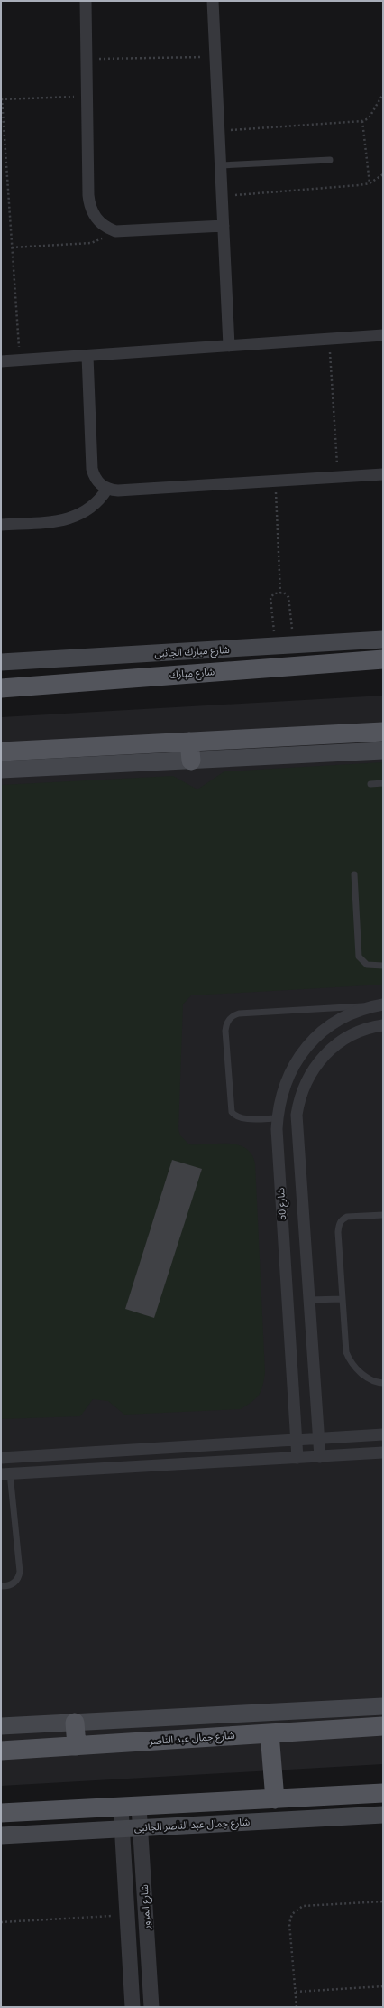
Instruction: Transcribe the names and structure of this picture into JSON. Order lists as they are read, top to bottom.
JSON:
{
  "streets": {
    "main road": [
      "شارع مبارك الجانبى",
      "شارع مبارك",
      "شارع جمال عبد الناصر",
      "شارع جمال عبد الناصر الجانبى"
    ],
    "street": ["شارع 50", "شارع المرور"]
  },
  "crossings": [
    ["شارع جمال عبد الناصر الجانبى", "شارع المرور"]
  ]
}
